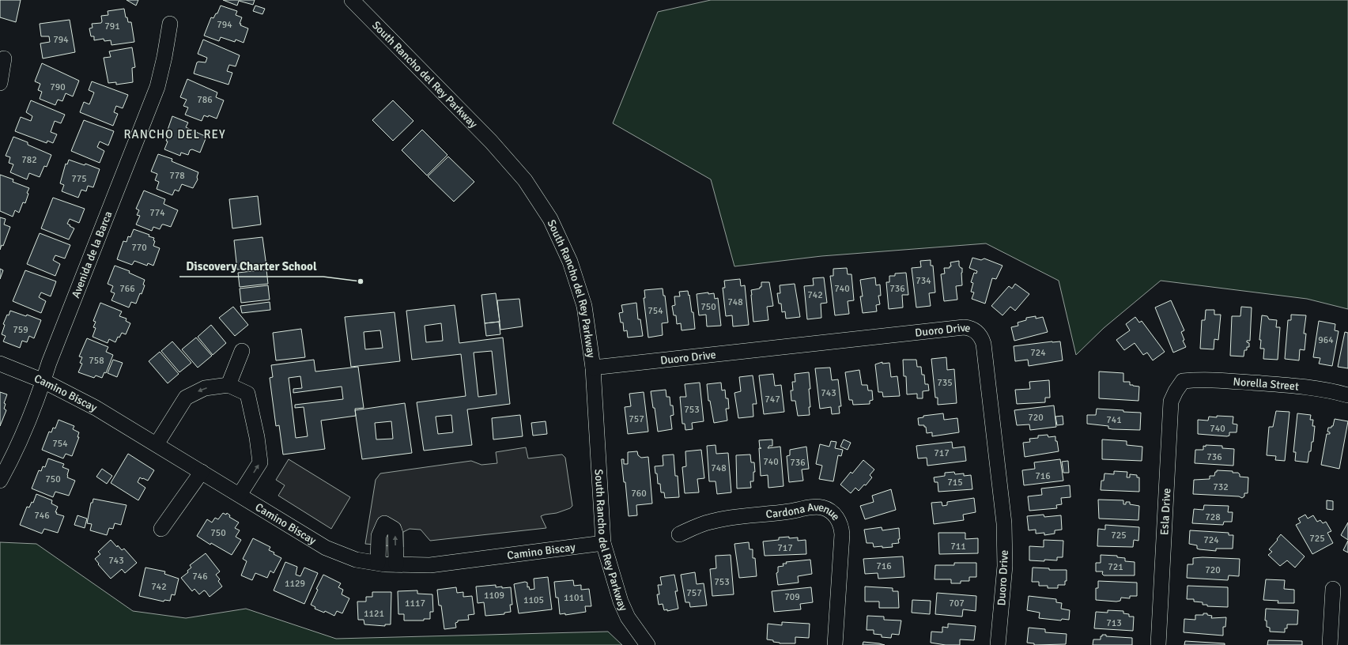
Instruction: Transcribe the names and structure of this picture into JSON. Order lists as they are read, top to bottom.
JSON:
{
  "streets": {
    "street": [
      "South Rancho del Rey Parkway",
      "Avenida de la Barca",
      "Duoro Drive",
      "Norella Street",
      "Camino Biscay",
      "Esla Drive",
      "Cardona Avenue"
    ]
  },
  "crossings": [
    ["South Rancho del Rey Parkway", "Duoro Drive"],
    ["South Rancho del Rey Parkway", "Camino Biscay"],
    ["Avenida de la Barca", "Camino Biscay"],
    ["Norella Street", "Esla Drive"]
  ],
  "districts": ["RANCHO DEL REY"],
  "places": ["Discovery Charter School"],
  "house_numbers": [
    "794",
    "791",
    "794",
    "790",
    "786",
    "782",
    "778",
    "775",
    "774",
    "770",
    "734",
    "766",
    "740",
    "736",
    "742",
    "748",
    "750",
    "754",
    "759",
    "964",
    "724",
    "758",
    "735",
    "743",
    "747",
    "753",
    "720",
    "757",
    "741",
    "740",
    "754",
    "717",
    "736",
    "740",
    "736",
    "748",
    "716",
    "750",
    "715",
    "732",
    "760",
    "746",
    "728",
    "750",
    "725",
    "725",
    "724",
    "711",
    "717",
    "743",
    "716",
    "721",
    "720",
    "746",
    "753",
    "1129",
    "742",
    "757",
    "1109",
    "709",
    "1101",
    "1105",
    "1117",
    "707",
    "1121",
    "713"
  ]
}
